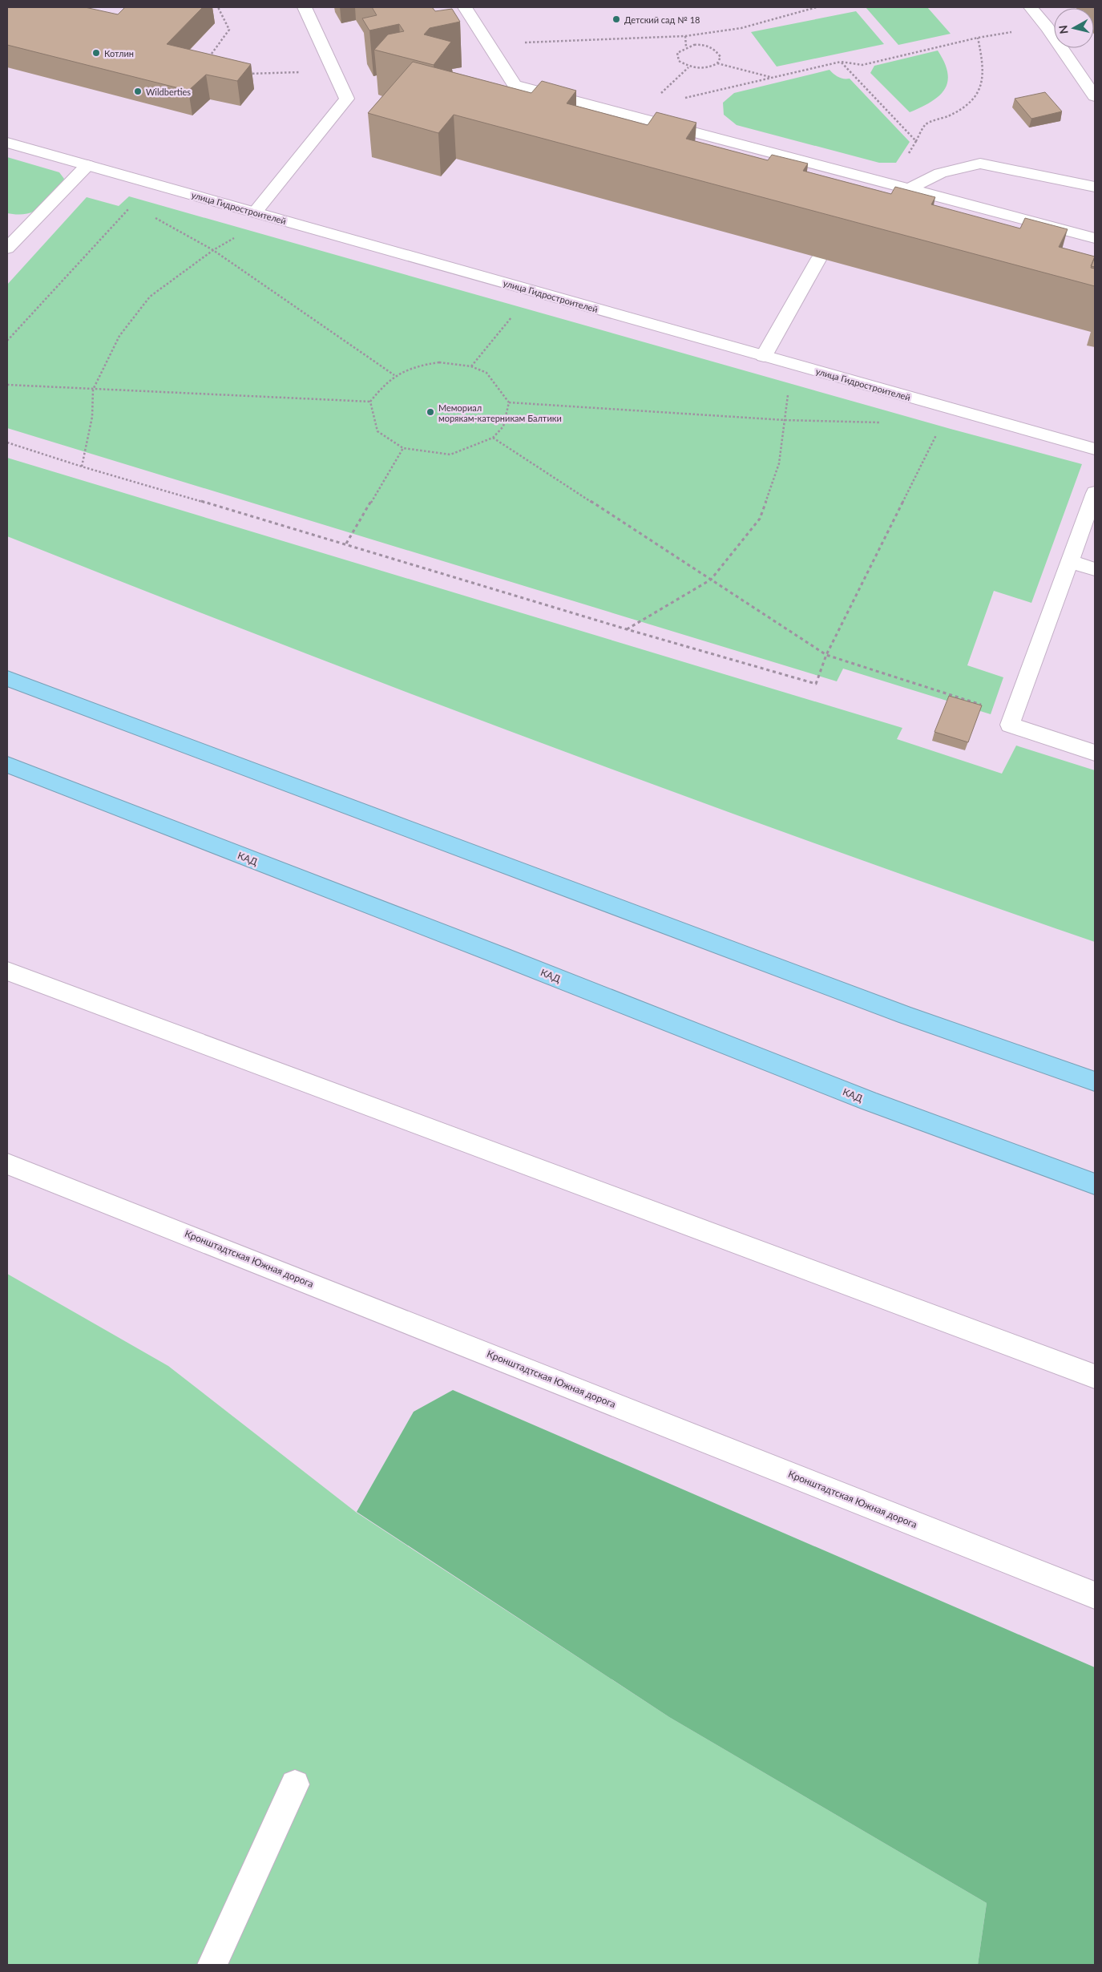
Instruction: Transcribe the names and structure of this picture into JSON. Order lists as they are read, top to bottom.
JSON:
{
  "streets": {
    "highway": ["КАД"],
    "street": ["улица Гидростроителей", "Кронштадтская Южная дорога"]
  },
  "places": [
    "Детский сад № 18",
    "Котлин",
    "Wildberties",
    "Мемориал морякам-катерникам Балтики"
  ],
  "north": "left"
}
